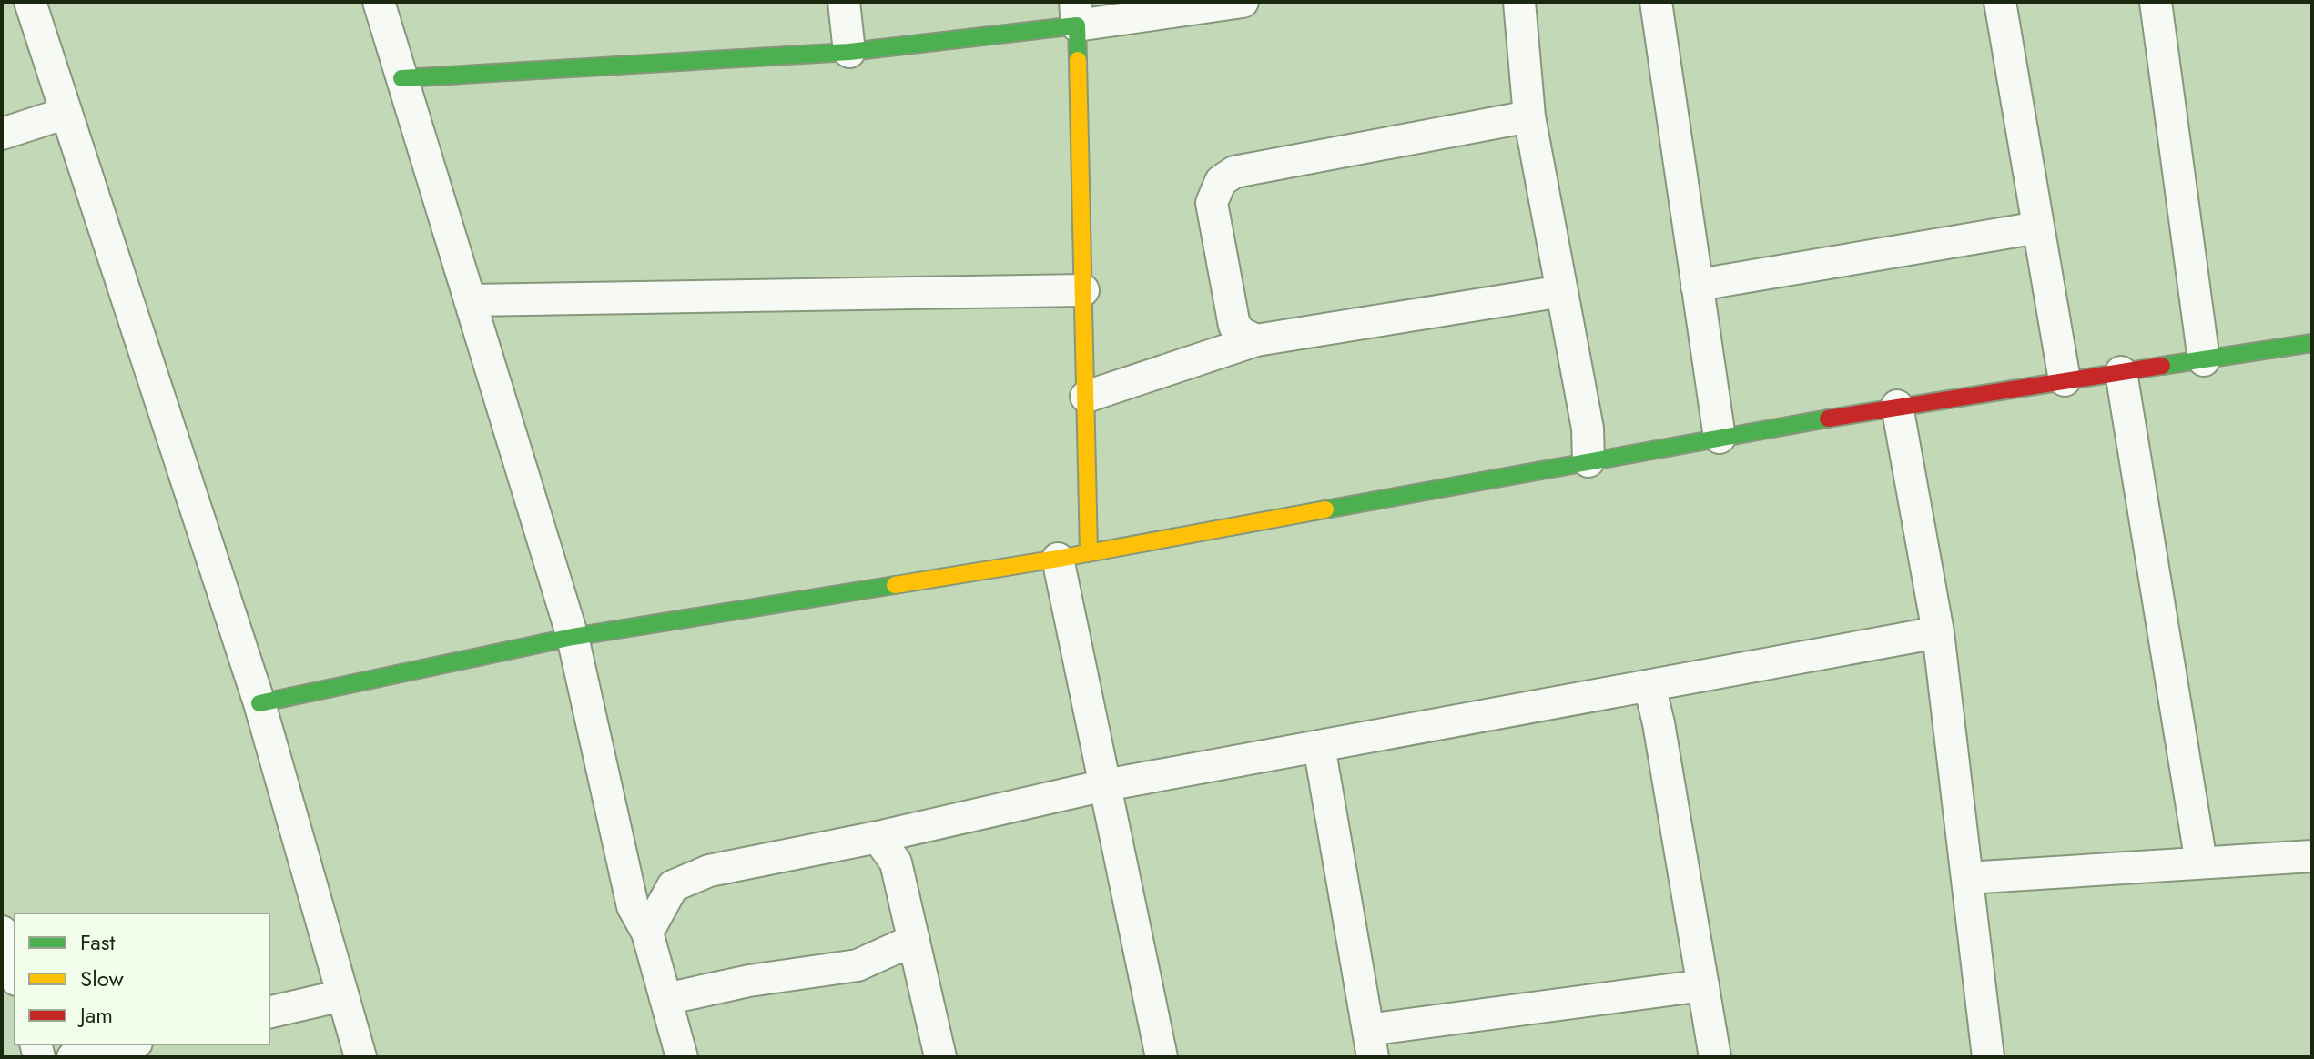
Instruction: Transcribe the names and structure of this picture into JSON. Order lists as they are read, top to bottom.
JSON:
{
  "legend": ["Fast", "Slow", "Jam"]
}
